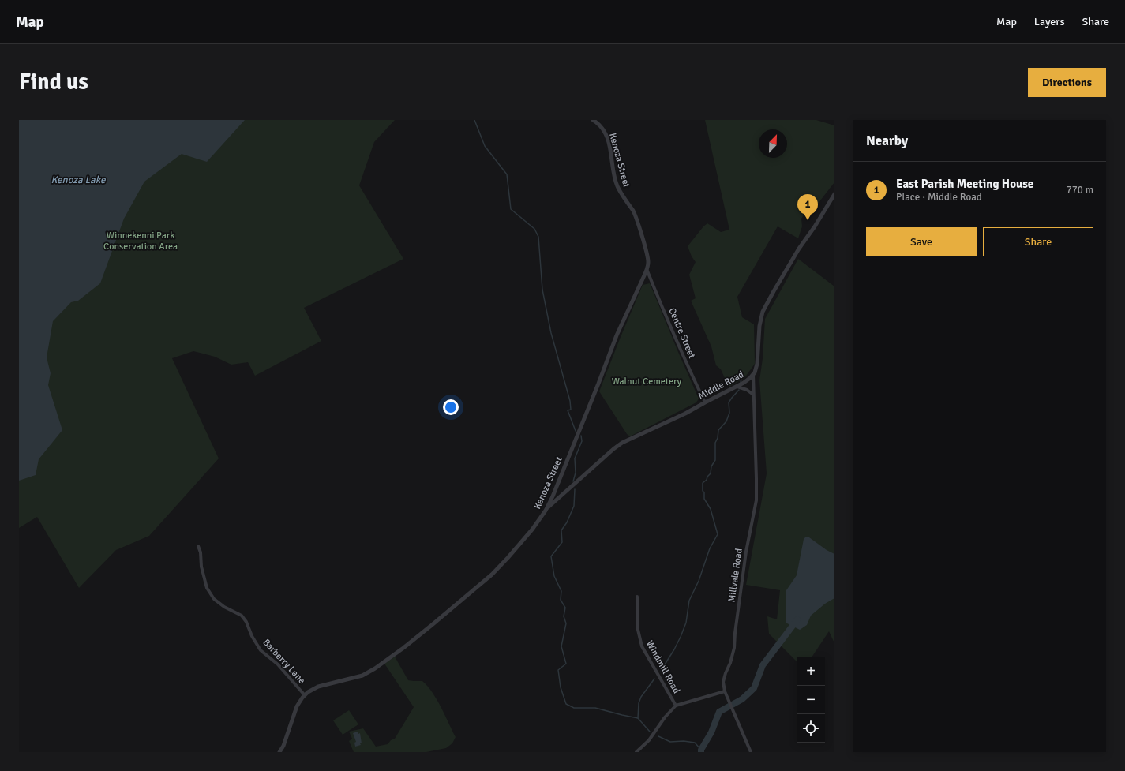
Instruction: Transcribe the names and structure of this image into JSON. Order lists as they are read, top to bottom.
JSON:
{
  "streets": {
    "street": [
      "Kenoza Street",
      "Centre Street",
      "Middle Road",
      "Millvale Road",
      "Barberry Lane",
      "Windmill Road"
    ]
  },
  "crossings": [
    ["Kenoza Street", "Centre Street"],
    ["Kenoza Street", "Middle Road"],
    ["Kenoza Street", "Barberry Lane"],
    ["Centre Street", "Middle Road"],
    ["Middle Road", "Millvale Road"]
  ],
  "water": ["Kenoza Lake"],
  "parks": ["Winnekenni Park Conservation Area", "Walnut Cemetery"],
  "north": "top right",
  "page": {
    "header": "Map",
    "nav": ["Map", "Layers", "Share"],
    "buttons": [
      "Directions",
      ["Save", "Share"]
    ],
    "title": "Find us",
    "heading": "Nearby",
    "list": [
      {
        "mark": "1",
        "name": "East Parish Meeting House",
        "note": "Place · Middle Road",
        "value": "770 m"
      }
    ],
    "pins": "1",
    "map_buttons": ["+", "−"]
  }
}
